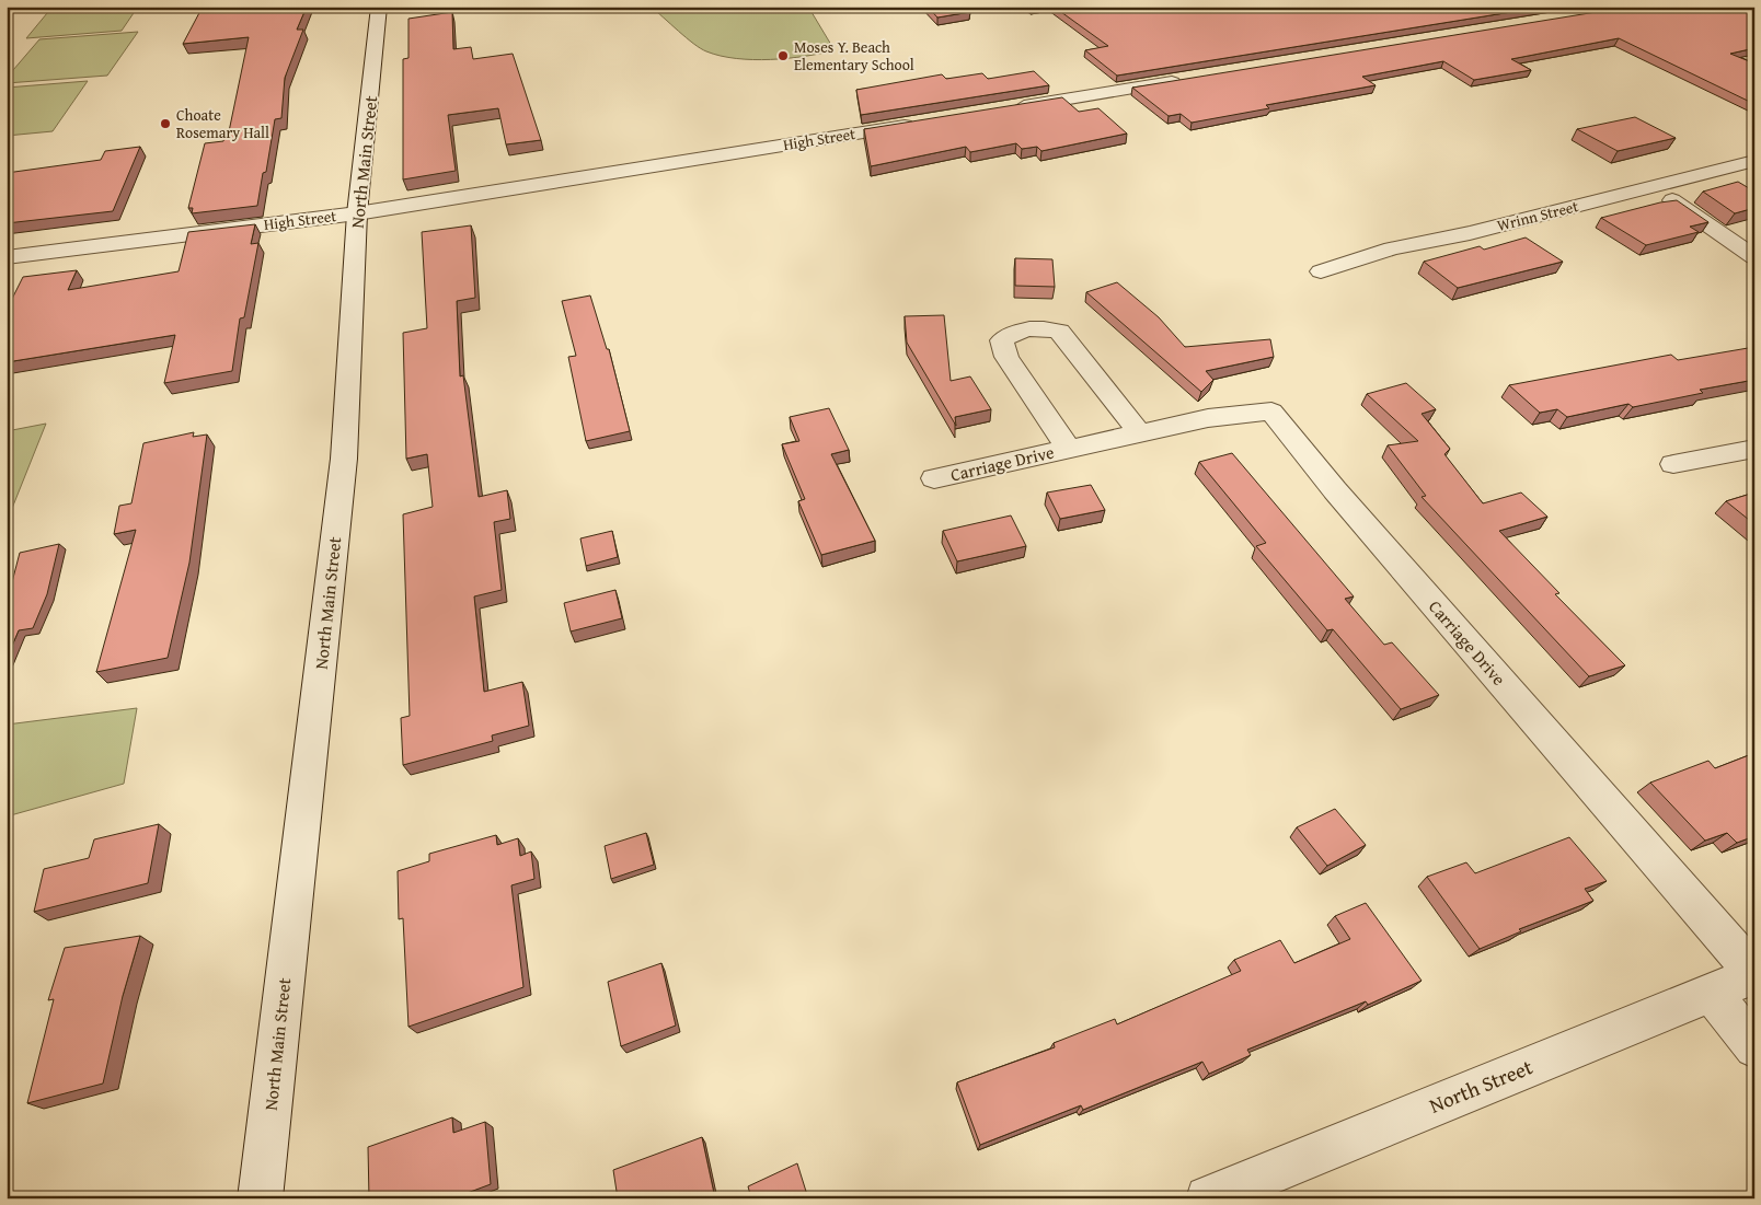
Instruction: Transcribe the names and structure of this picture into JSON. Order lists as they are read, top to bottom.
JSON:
{
  "streets": {
    "street": [
      "High Street",
      "North Main Street",
      "Wrinn Street",
      "Carriage Drive",
      "North Street"
    ]
  },
  "crossings": [
    ["High Street", "North Main Street"],
    ["Carriage Drive", "North Street"]
  ],
  "places": ["Moses Y. Beach Elementary School", "Choate Rosemary Hall"]
}
